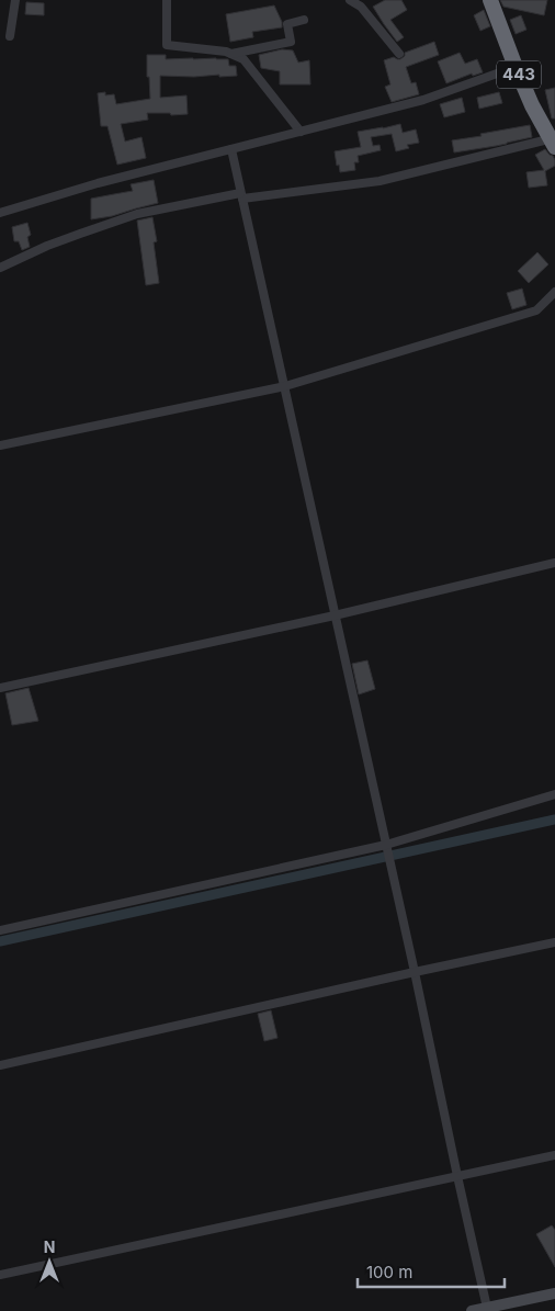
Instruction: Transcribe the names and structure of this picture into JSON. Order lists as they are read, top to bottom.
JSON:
{
  "streets": {
    "highway": ["443"]
  },
  "scale_bar": "100 m",
  "north": "top"
}
